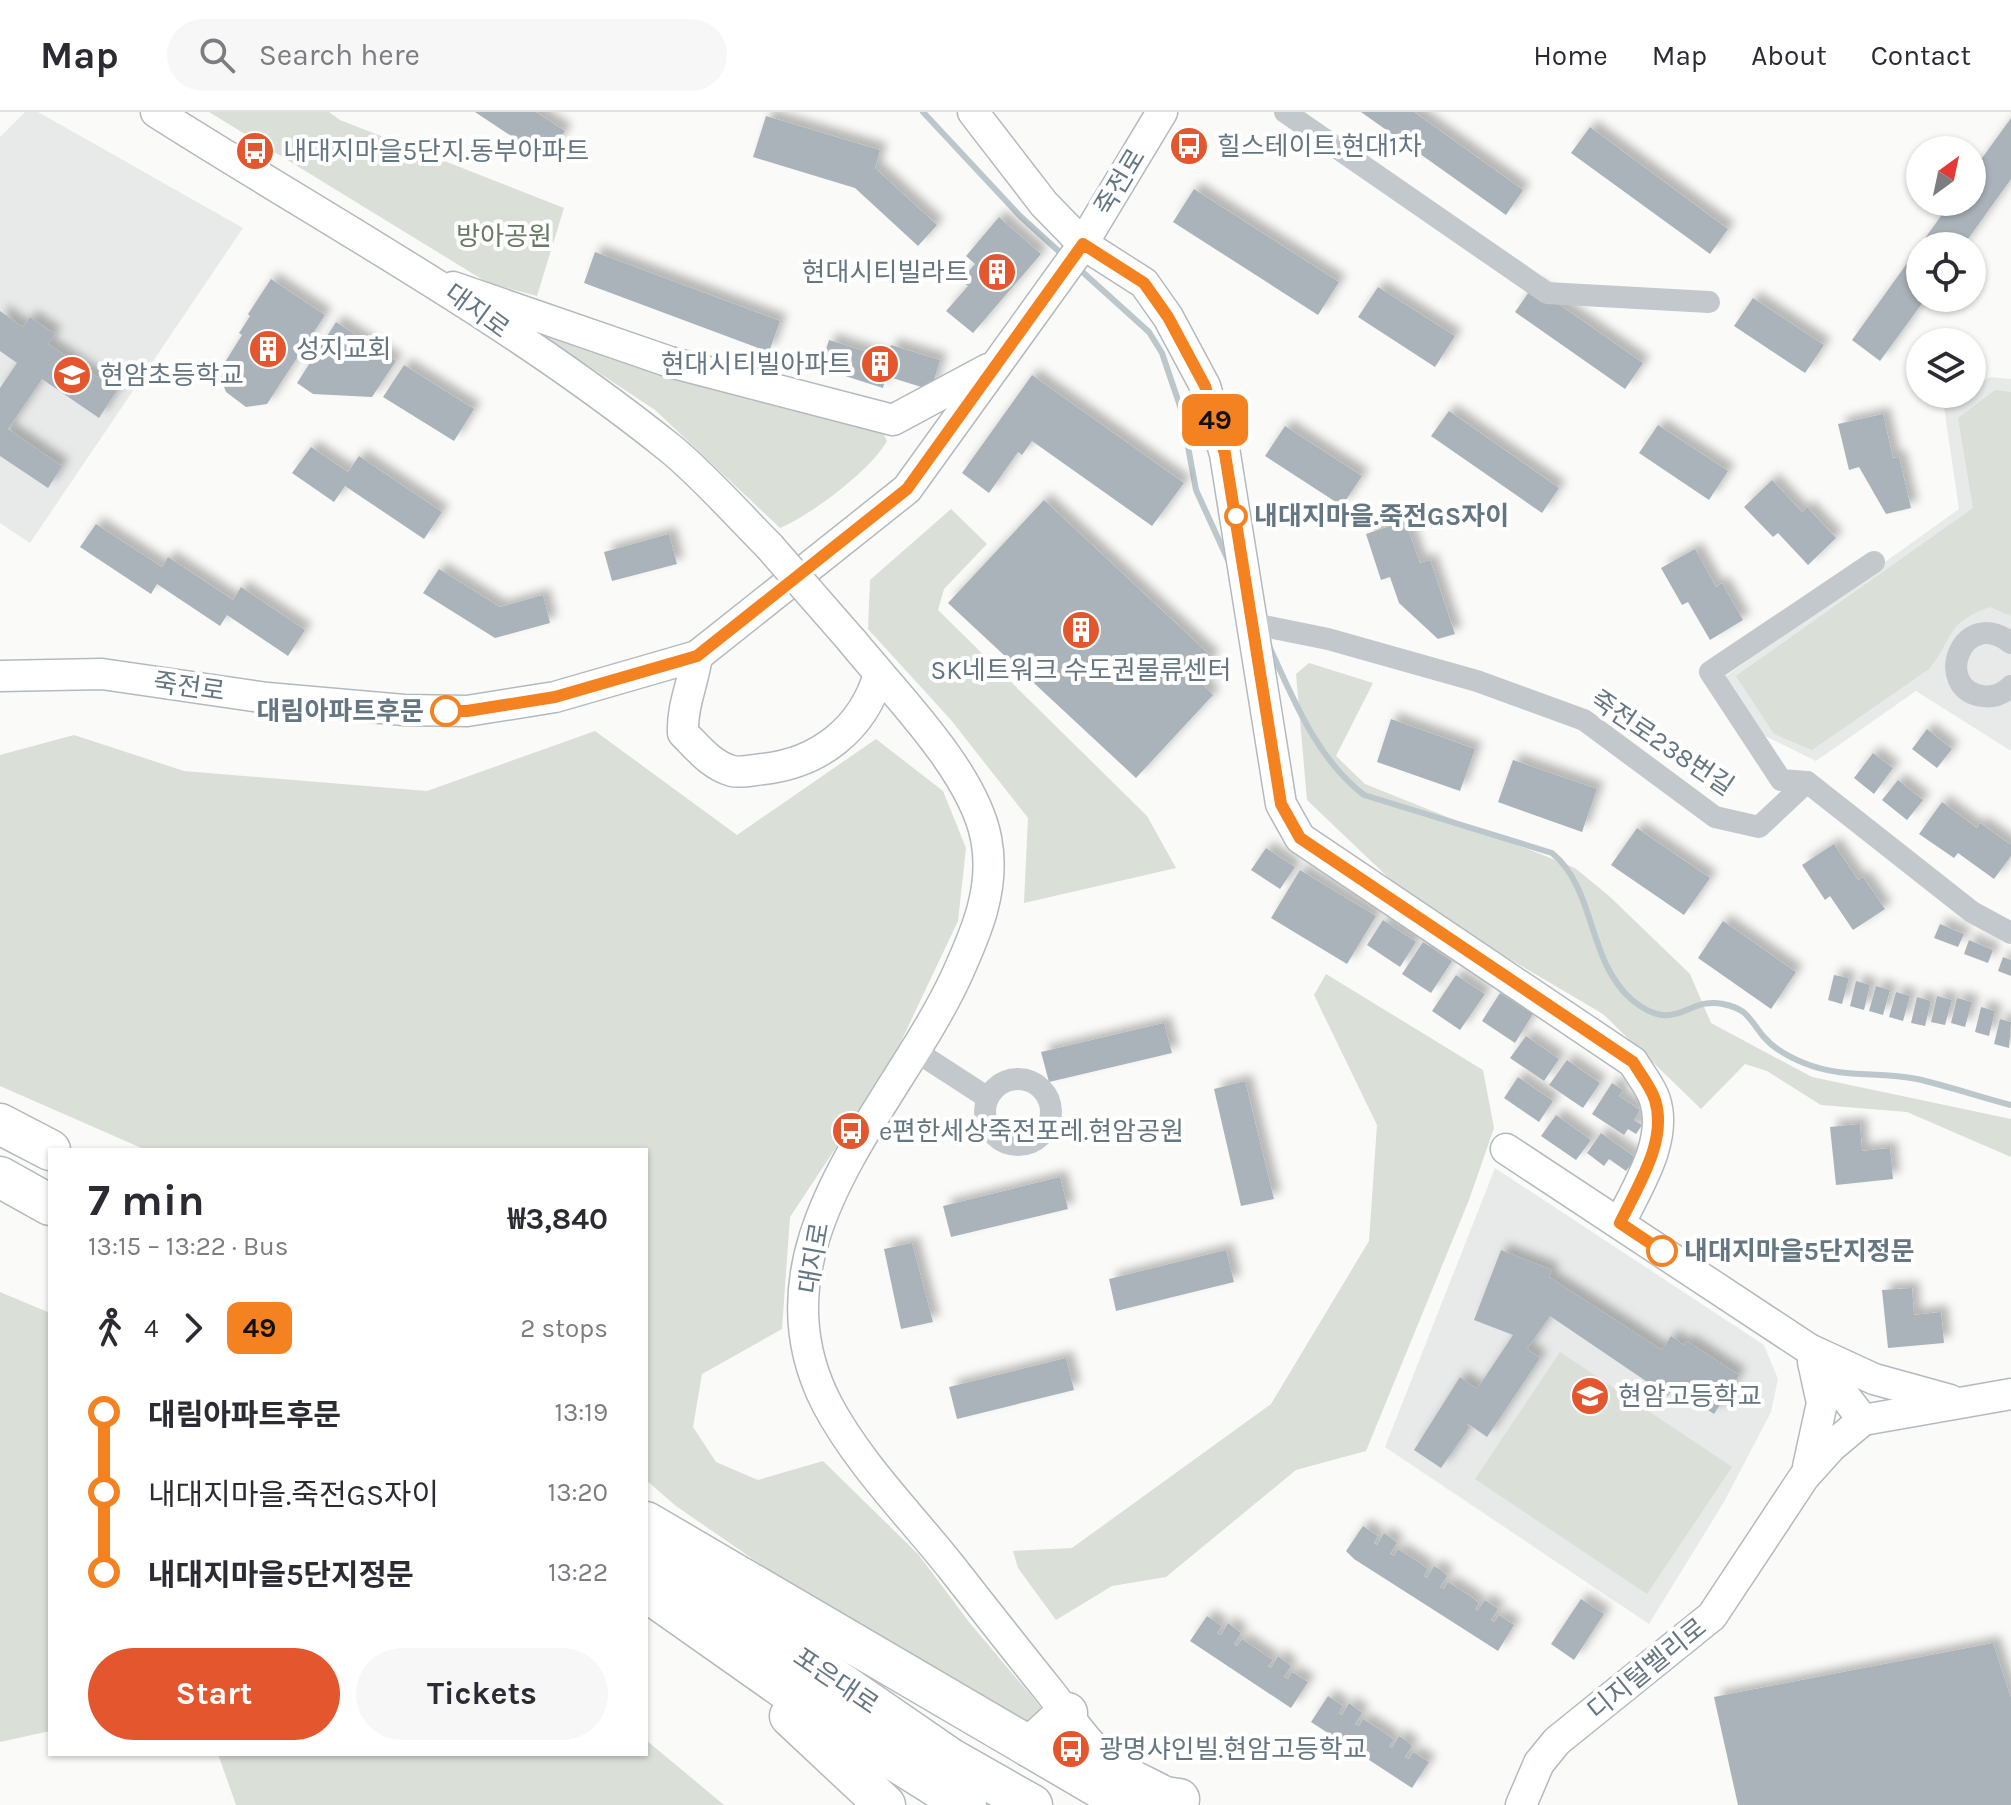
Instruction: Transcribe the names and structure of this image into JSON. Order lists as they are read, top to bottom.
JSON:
{
  "streets": {
    "highway": ["포은대로"],
    "street": [
      "죽전로",
      "대지로",
      "죽전로238번길",
      "디지털벨리로"
    ]
  },
  "parks": ["방아공원"],
  "places": {
    "bus stop": [
      "힐스테이트.현대1차",
      "내대지마을5단지.동부아파트",
      "e편한세상죽전포레.현암공원",
      "광명샤인빌.현암고등학교"
    ],
    "building": [
      "현대시티빌라트",
      "성지교회",
      "현대시티빌아파트",
      "SK네트워크 수도권물류센터"
    ],
    "school or university": ["현암초등학교", "현암고등학교"],
    "other": ["내대지마을.죽전GS자이", "대림아파트후문", "내대지마을5단지정문"]
  },
  "lines": ["bus line 49"],
  "north": "top right",
  "page": {
    "header": "Map",
    "search": "Search here",
    "nav": [
      "Home",
      "Map",
      "About",
      "Contact"
    ],
    "on_map": "49",
    "heading": ["7 min", "13:15 – 13:22 · Bus", "₩3,840"],
    "legs": ["4", "49", "2 stops"],
    "list": [
      {
        "name": "대림아파트후문",
        "value": "13:19"
      },
      {
        "name": "내대지마을.죽전GS자이",
        "value": "13:20"
      },
      {
        "name": "내대지마을5단지정문",
        "value": "13:22"
      }
    ],
    "buttons": ["Start", "Tickets"]
  }
}
